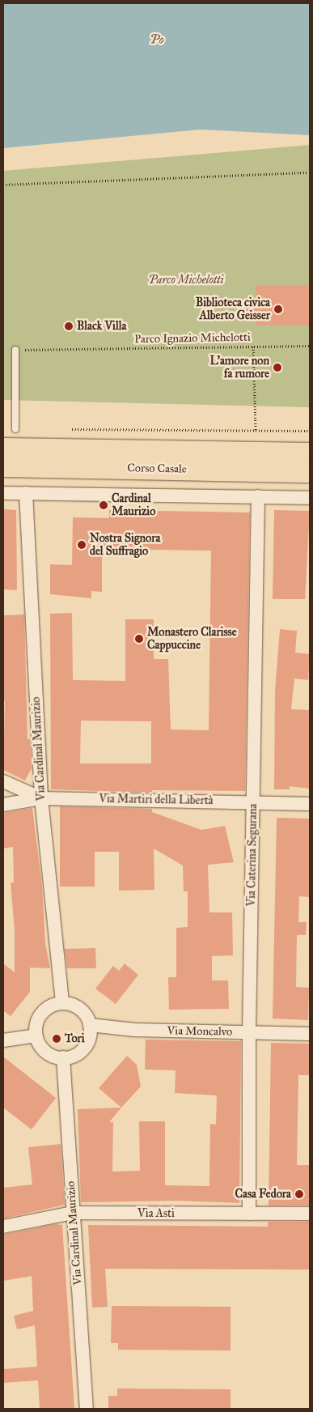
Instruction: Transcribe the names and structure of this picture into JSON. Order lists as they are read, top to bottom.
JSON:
{
  "streets": {
    "main road": ["Corso Casale"],
    "street": [
      "Via Cardinal Maurizio",
      "Via Martiri della Libertà",
      "Via Caterina Segurana",
      "Via Moncalvo",
      "Via Asti"
    ],
    "path": ["Parco Ignazio Michelotti"]
  },
  "crossings": [
    ["Via Cardinal Maurizio", "Via Martiri della Libertà"],
    ["Via Cardinal Maurizio", "Via Moncalvo"],
    ["Via Cardinal Maurizio", "Via Asti"],
    ["Via Martiri della Libertà", "Via Caterina Segurana"],
    ["Via Caterina Segurana", "Via Moncalvo"],
    ["Via Caterina Segurana", "Via Asti"]
  ],
  "water": ["Po"],
  "parks": ["Parco Michelotti"],
  "places": [
    "Biblioteca civica Alberto Geisser",
    "Black Villa",
    "L'amore non fa rumore",
    "Cardinal Maurizio",
    "Nostra Signora del Suffragio",
    "Monastero Clarisse Cappuccine",
    "Tori",
    "Casa Fedora"
  ]
}
